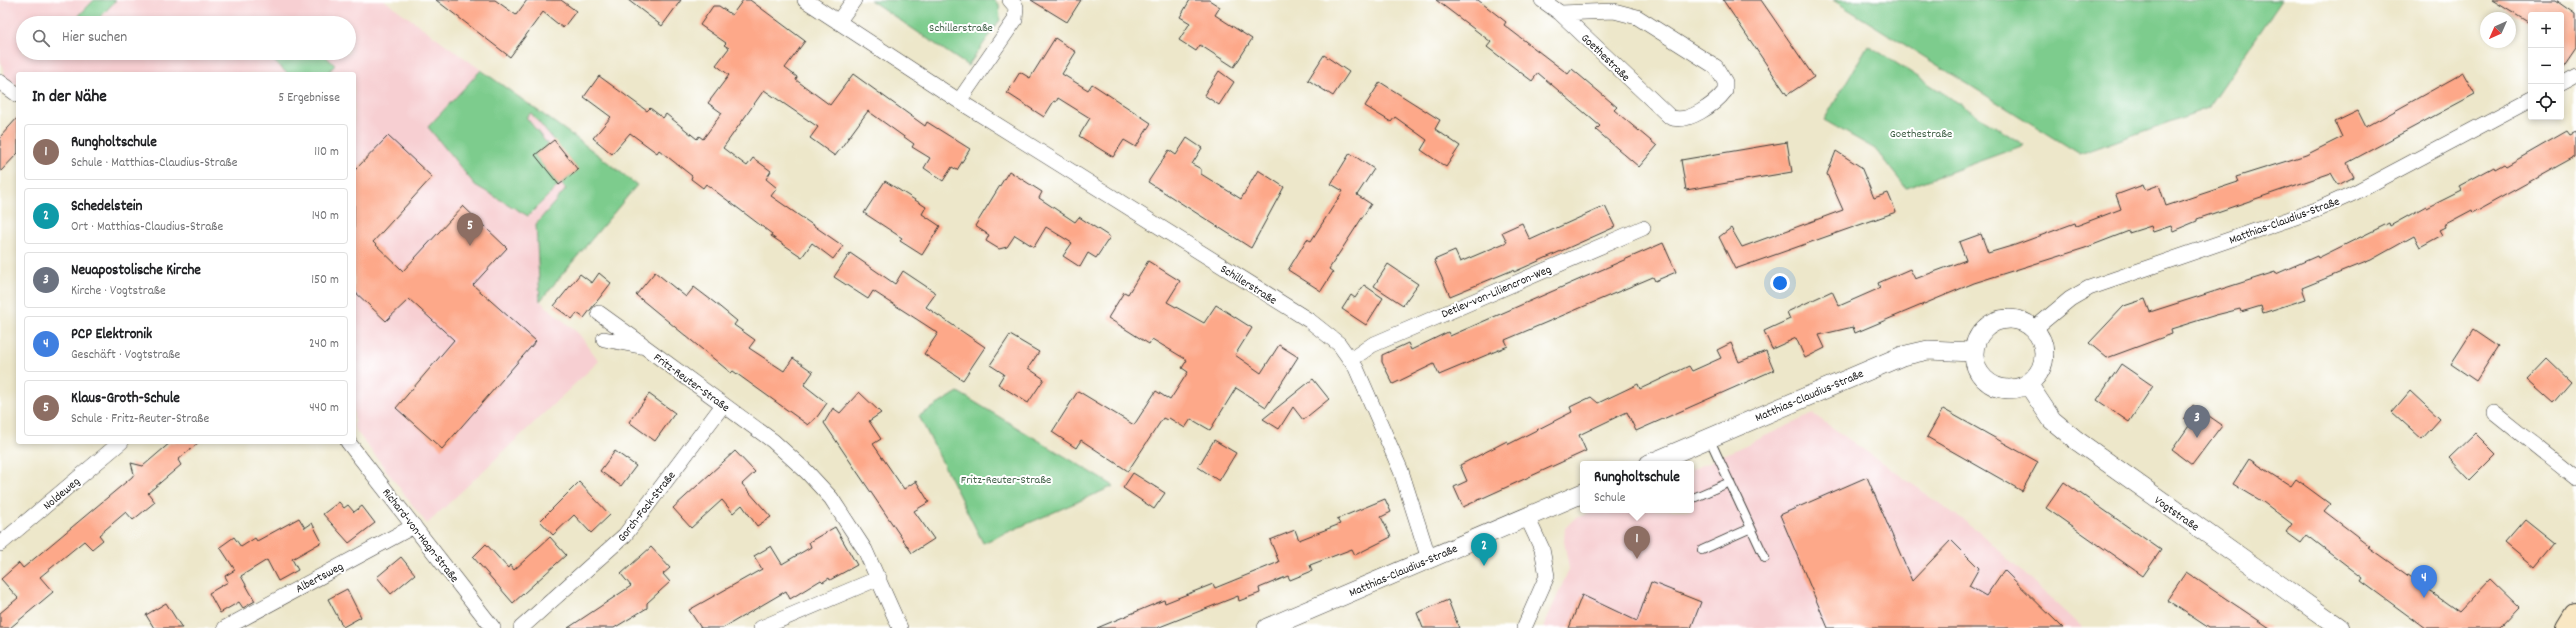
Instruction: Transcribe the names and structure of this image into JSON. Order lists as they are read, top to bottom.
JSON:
{
  "streets": {
    "street": [
      "Goethestraße",
      "Matthias-Claudius-Straße",
      "Schillerstraße",
      "Detlev-von-Liliencron-Weg",
      "Fritz-Reuter-Straße",
      "Noldeweg",
      "Gorch-Fock-Straße",
      "Vogtstraße",
      "Richard-von-Hagn-Straße",
      "Albertsweg"
    ]
  },
  "crossings": [
    ["Matthias-Claudius-Straße", "Schillerstraße"],
    ["Matthias-Claudius-Straße", "Vogtstraße"],
    ["Schillerstraße", "Detlev-von-Liliencron-Weg"],
    ["Fritz-Reuter-Straße", "Gorch-Fock-Straße"],
    ["Richard-von-Hagn-Straße", "Albertsweg"]
  ],
  "parks": ["Schillerstraße", "Goethestraße", "Fritz-Reuter-Straße"],
  "north": "bottom left",
  "page": {
    "map_buttons": ["+", "−"],
    "search": "Hier suchen",
    "heading": ["In der Nähe", "5 Ergebnisse"],
    "list": [
      {
        "mark": "1",
        "name": "Rungholtschule",
        "note": "Schule · Matthias-Claudius-Straße",
        "value": "110 m"
      },
      {
        "mark": "2",
        "name": "Schedelstein",
        "note": "Ort · Matthias-Claudius-Straße",
        "value": "140 m"
      },
      {
        "mark": "3",
        "name": "Neuapostolische Kirche",
        "note": "Kirche · Vogtstraße",
        "value": "150 m"
      },
      {
        "mark": "4",
        "name": "PCP Elektronik",
        "note": "Geschäft · Vogtstraße",
        "value": "240 m"
      },
      {
        "mark": "5",
        "name": "Klaus-Groth-Schule",
        "note": "Schule · Fritz-Reuter-Straße",
        "value": "440 m"
      }
    ],
    "pins": [
      "5",
      "3",
      "1",
      "2",
      "4"
    ],
    "popup": ["Rungholtschule", "Schule"]
  }
}
